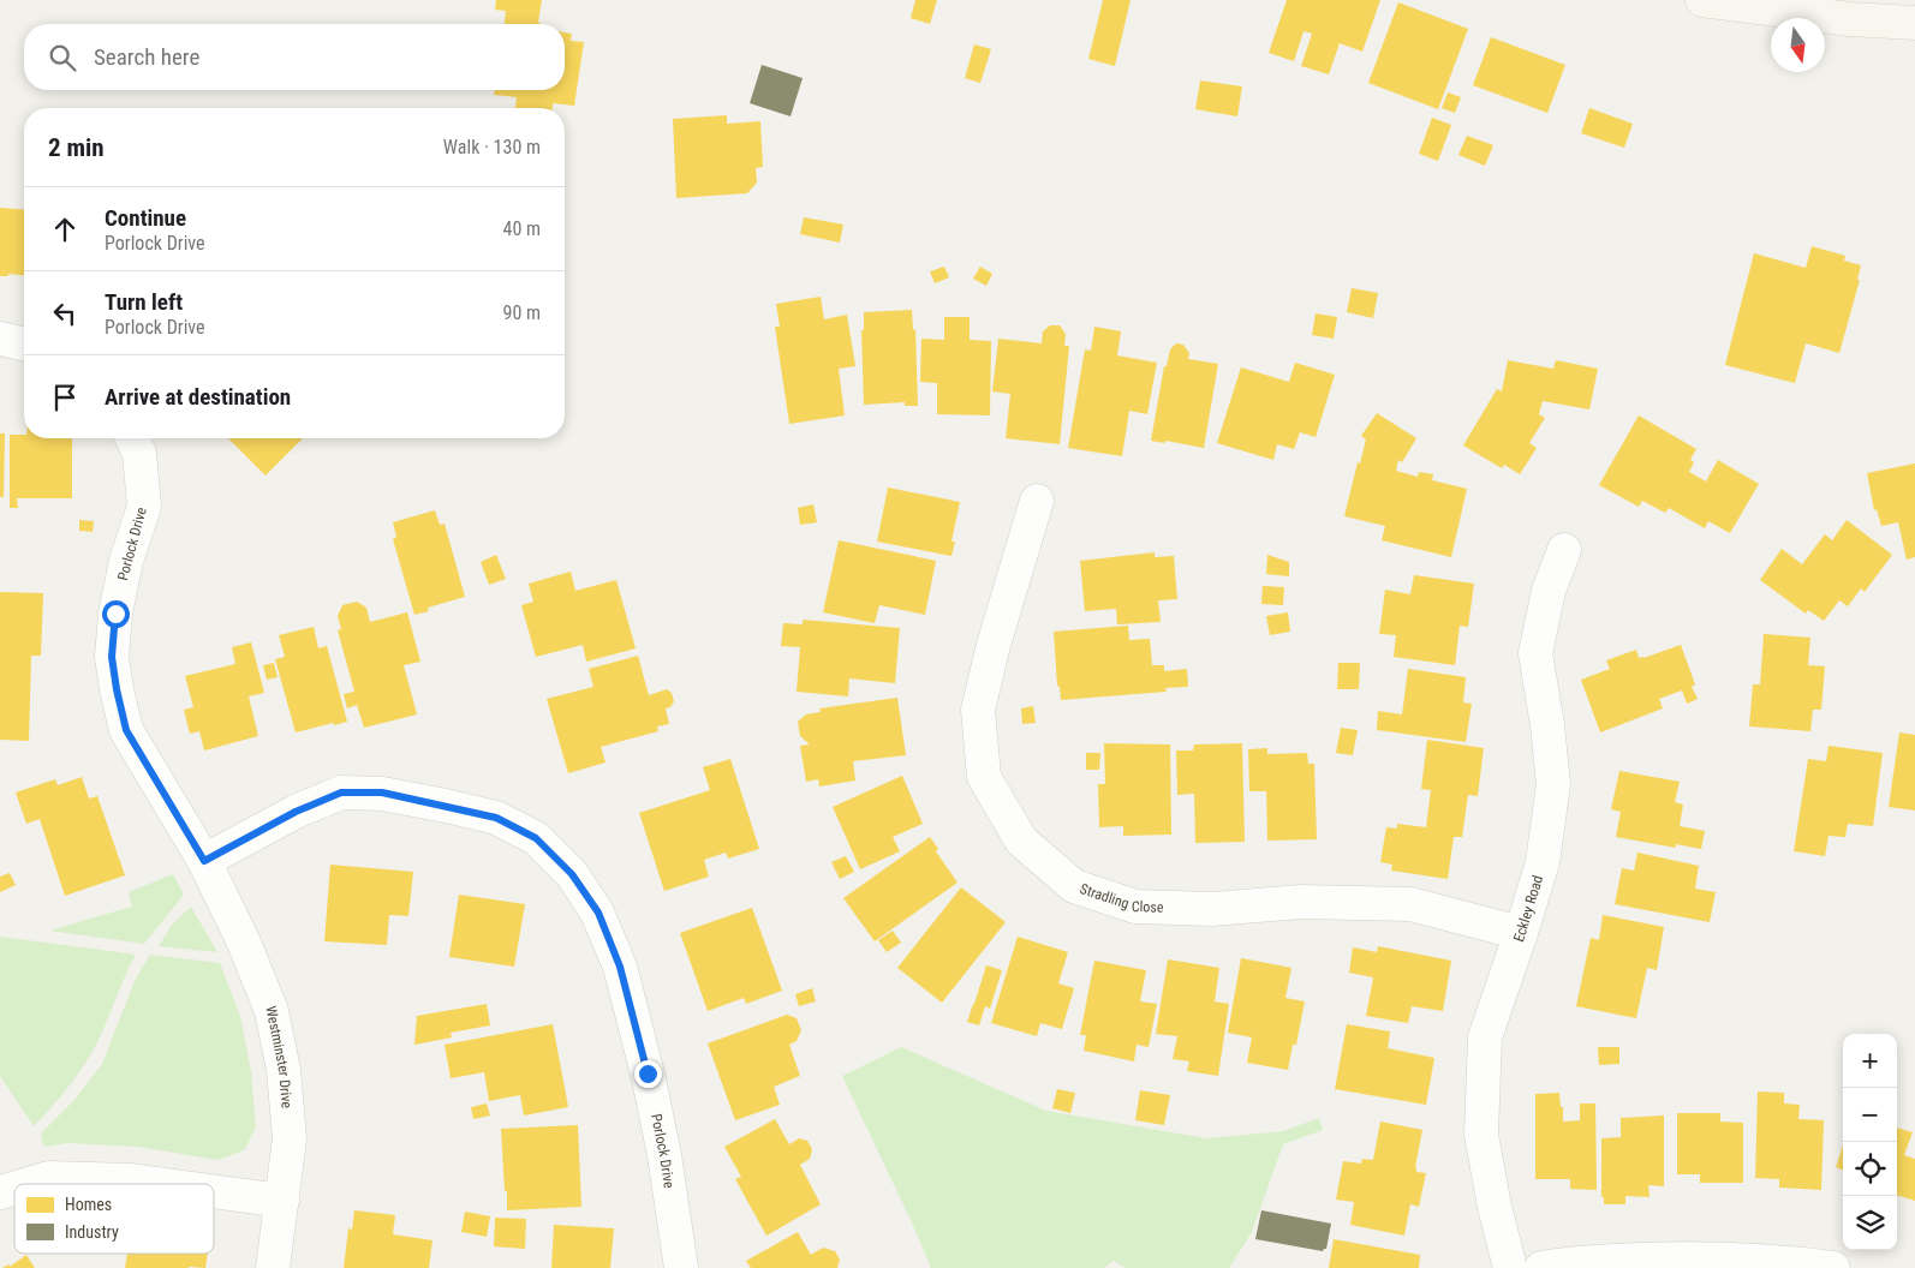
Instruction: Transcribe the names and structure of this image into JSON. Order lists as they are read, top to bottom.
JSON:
{
  "streets": {
    "street": [
      "Porlock Drive",
      "Stradling Close",
      "Eckley Road",
      "Westminster Drive"
    ]
  },
  "crossings": [
    ["Porlock Drive", "Westminster Drive"],
    ["Stradling Close", "Eckley Road"]
  ],
  "legend": ["Homes", "Industry"],
  "north": "bottom",
  "page": {
    "search": "Search here",
    "heading": ["2 min", "Walk · 130 m"],
    "list": [
      ["Continue", "Porlock Drive", "40 m"],
      ["Turn left", "Porlock Drive", "90 m"],
      "Arrive at destination"
    ],
    "map_buttons": ["+", "−"]
  }
}
